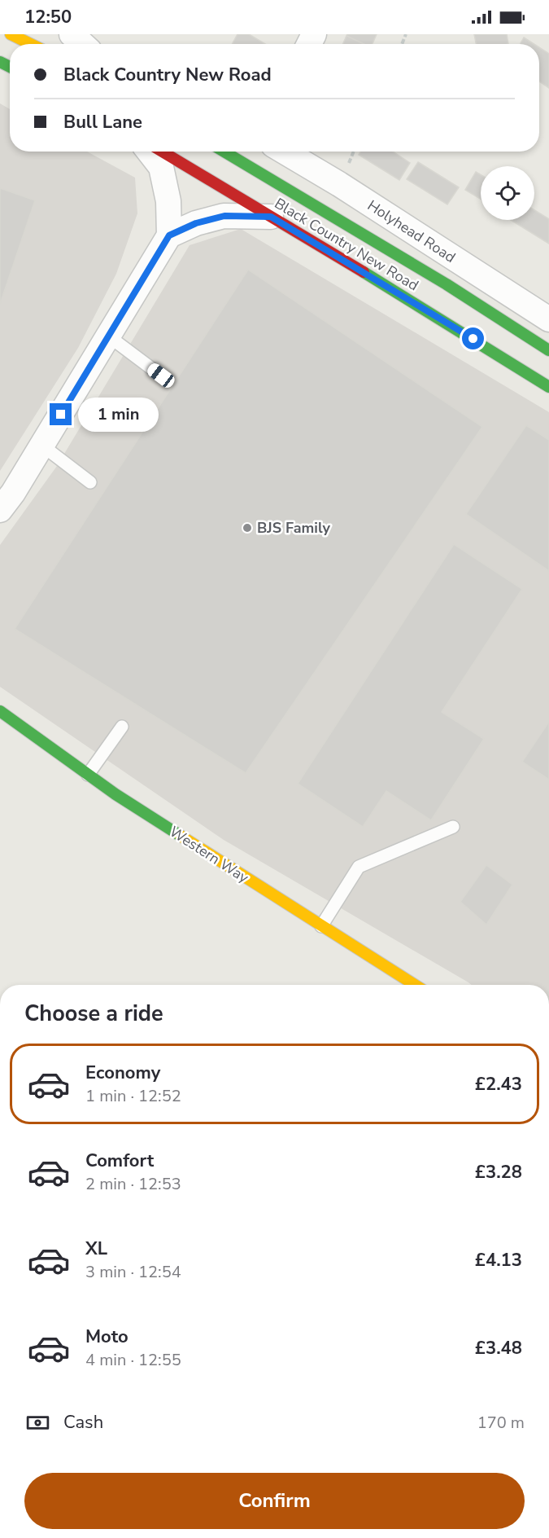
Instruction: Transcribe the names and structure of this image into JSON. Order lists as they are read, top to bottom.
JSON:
{
  "streets": {
    "main road": ["Black Country New Road", "Western Way"],
    "street": ["Holyhead Road"]
  },
  "places": ["BJS Family"],
  "page": {
    "status": "12:50",
    "banner": ["Black Country New Road", "Bull Lane"],
    "bubble": "1 min",
    "heading": "Choose a ride",
    "list": [
      {
        "name": "Economy",
        "note": "1 min · 12:52",
        "value": "£2.43"
      },
      {
        "name": "Comfort",
        "note": "2 min · 12:53",
        "value": "£3.28"
      },
      {
        "name": "XL",
        "note": "3 min · 12:54",
        "value": "£4.13"
      },
      {
        "name": "Moto",
        "note": "4 min · 12:55",
        "value": "£3.48"
      }
    ],
    "pay": ["Cash", "170 m"],
    "buttons": "Confirm"
  }
}
